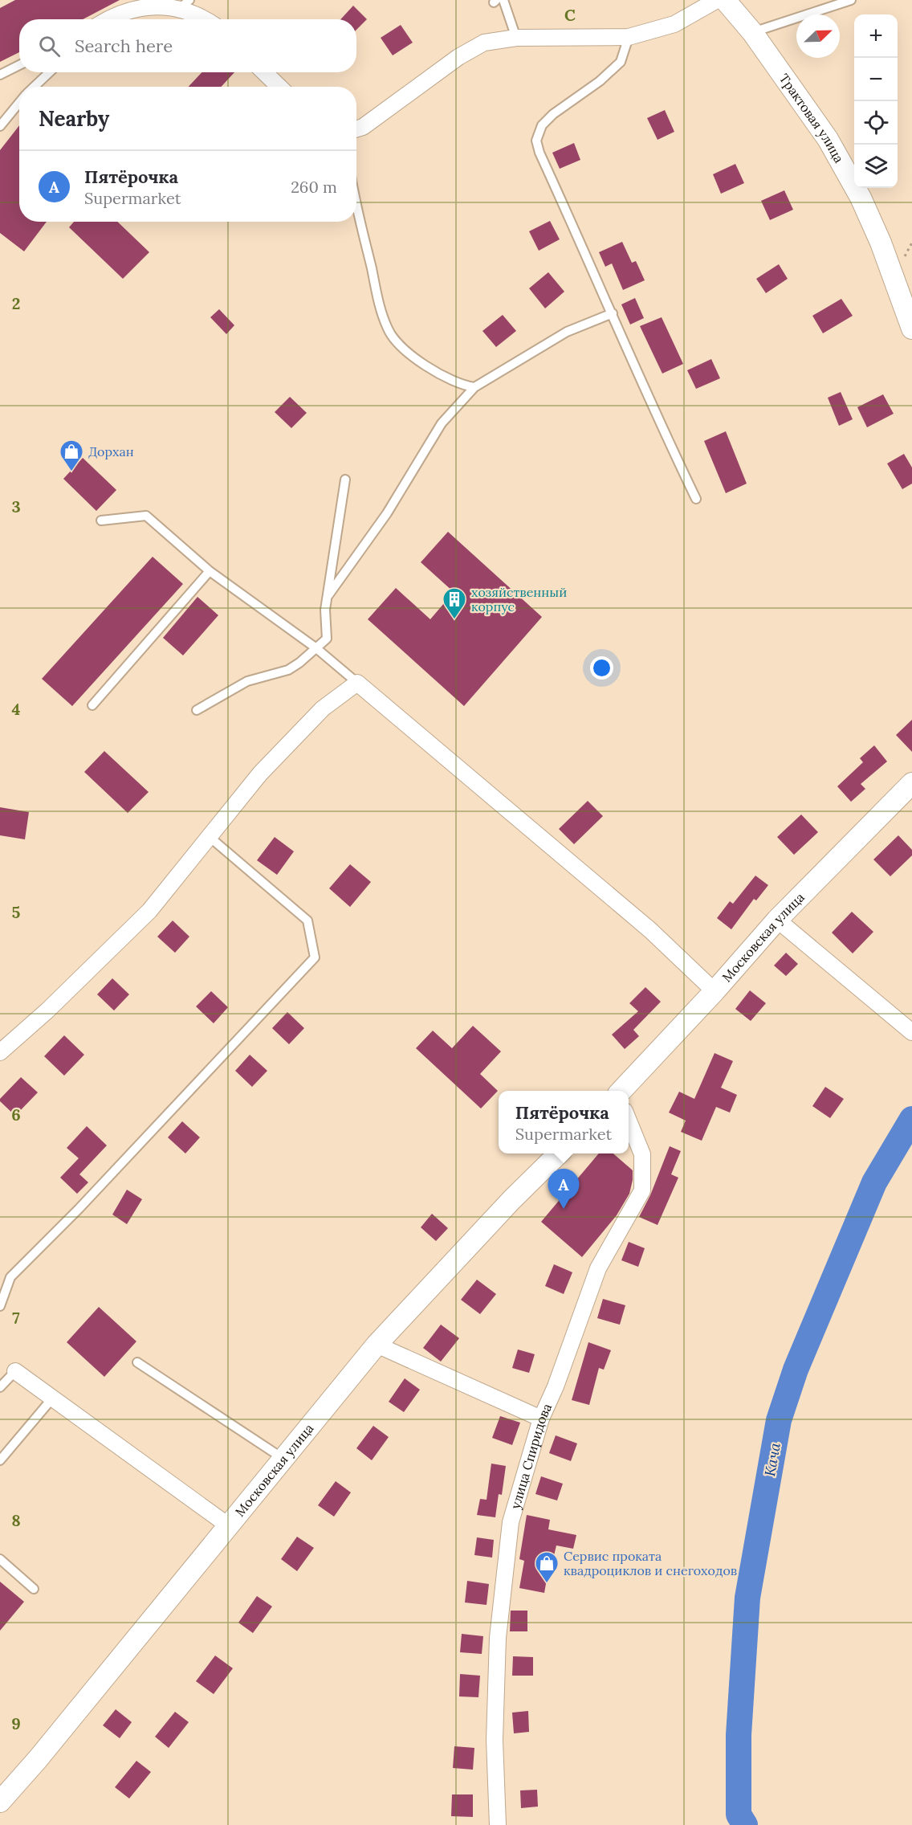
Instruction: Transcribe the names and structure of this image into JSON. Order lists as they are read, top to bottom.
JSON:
{
  "streets": {
    "street": ["Трактовая улица", "Московская улица", "улица Спиридова"]
  },
  "water": ["Кача"],
  "places": {
    "shop": ["Дорхан", "Сервис проката квадроциклов и снегоходов"],
    "building": ["хозяйственный корпус"]
  },
  "north": "top right",
  "page": {
    "map_buttons": ["+", "−"],
    "search": "Search here",
    "heading": "Nearby",
    "list": [
      {
        "mark": "A",
        "name": "Пятёрочка",
        "note": "Supermarket",
        "value": "260 m"
      }
    ],
    "popup": ["Пятёрочка", "Supermarket"],
    "pins": "A"
  },
  "grid": {
    "columns": ["C"],
    "rows": [
      "2",
      "3",
      "4",
      "5",
      "6",
      "7",
      "8",
      "9"
    ]
  }
}
